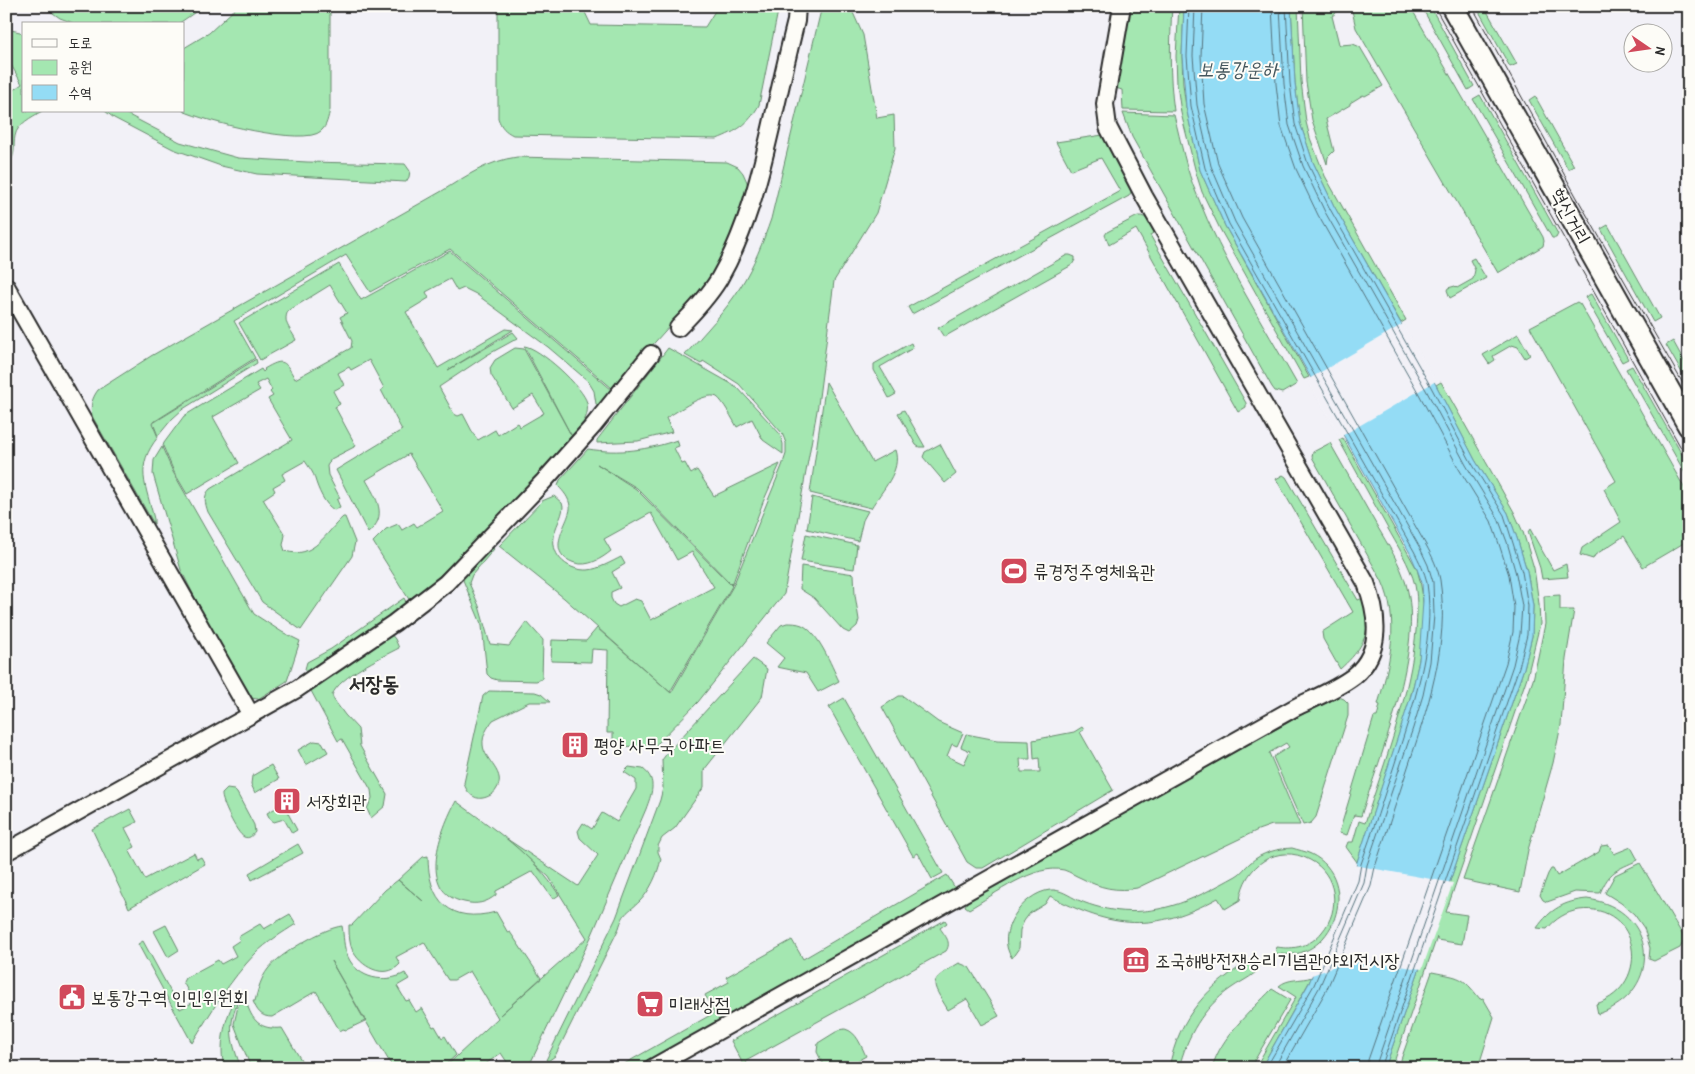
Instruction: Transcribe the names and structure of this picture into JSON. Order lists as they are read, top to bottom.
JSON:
{
  "streets": {
    "main road": ["혁신거리"]
  },
  "districts": ["서장동"],
  "water": ["보통강운하"],
  "places": {
    "sports": ["류경정주영체육관"],
    "building": ["평양 사무국 아파트", "서장회관"],
    "museum": ["조국해방전쟁승리기념관야외전시장"],
    "public building": ["보통강구역 인민위원회"],
    "supermarket": ["미래상점"]
  },
  "legend": ["도로", "공원", "수역"],
  "north": "right"
}
